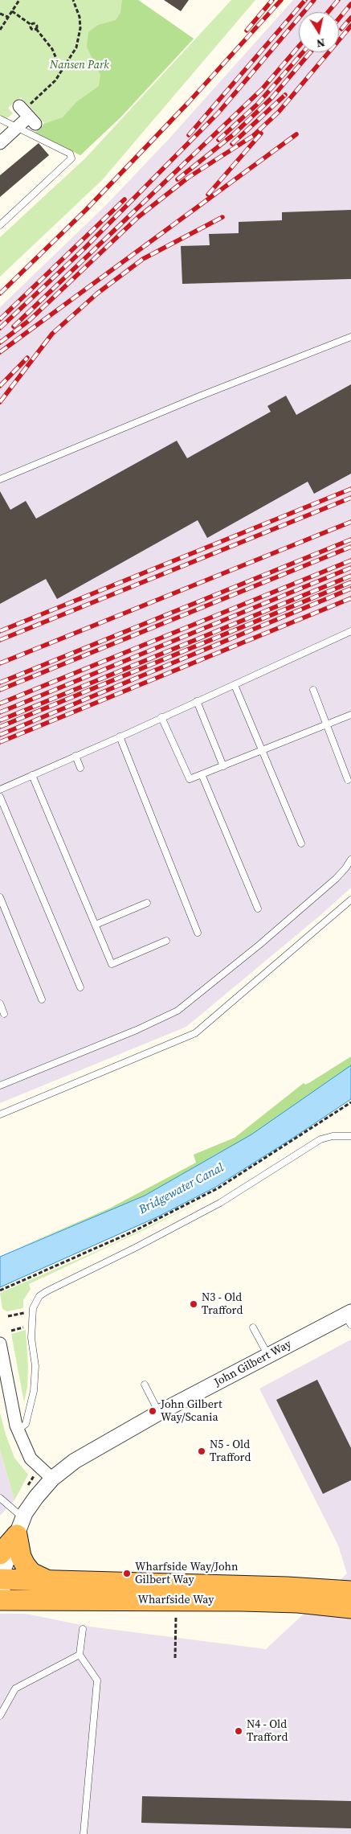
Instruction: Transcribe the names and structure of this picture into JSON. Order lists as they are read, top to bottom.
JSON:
{
  "streets": {
    "highway": ["Wharfside Way"],
    "street": ["John Gilbert Way"]
  },
  "crossings": [
    ["John Gilbert Way", "Wharfside Way"]
  ],
  "water": ["Bridgewater Canal"],
  "parks": ["Nansen Park"],
  "places": [
    "N3 - Old Trafford",
    "John Gilbert Way/Scania",
    "N5 - Old Trafford",
    "Wharfside Way/John Gilbert Way",
    "N4 - Old Trafford"
  ],
  "north": "bottom"
}
